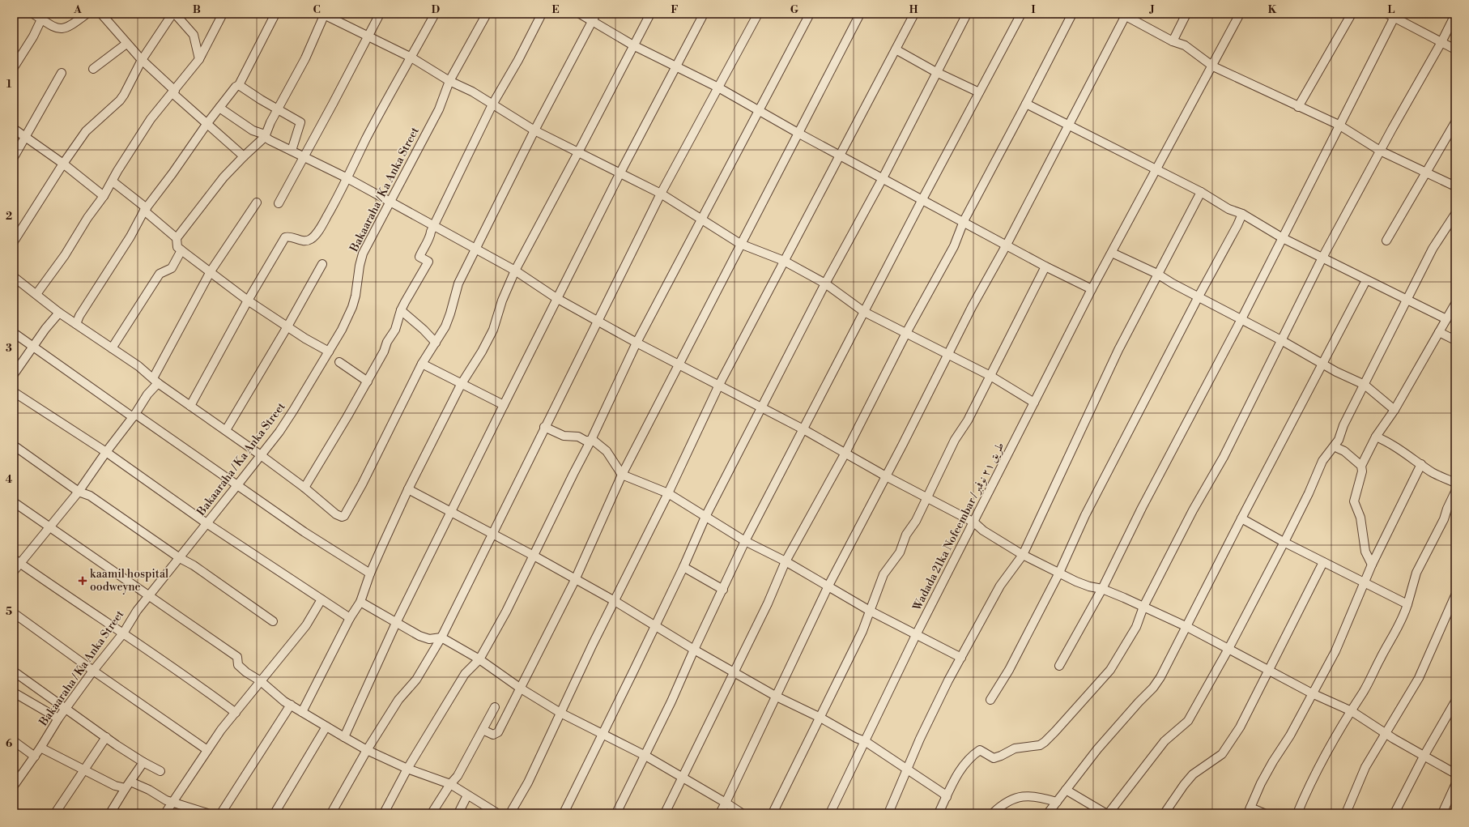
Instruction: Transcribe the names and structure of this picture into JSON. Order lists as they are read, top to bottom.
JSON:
{
  "streets": {
    "street": ["Bakaaraha / Ka Anka Street", "Wadada 21ka Nofeembar / طريق ٢١ نوفمبر"]
  },
  "places": {
    "health": ["kaamil hospital oodweyne"]
  },
  "grid": {
    "columns": [
      "A",
      "B",
      "C",
      "D",
      "E",
      "F",
      "G",
      "H",
      "I",
      "J",
      "K",
      "L"
    ],
    "rows": [
      "1",
      "2",
      "3",
      "4",
      "5",
      "6"
    ]
  }
}
